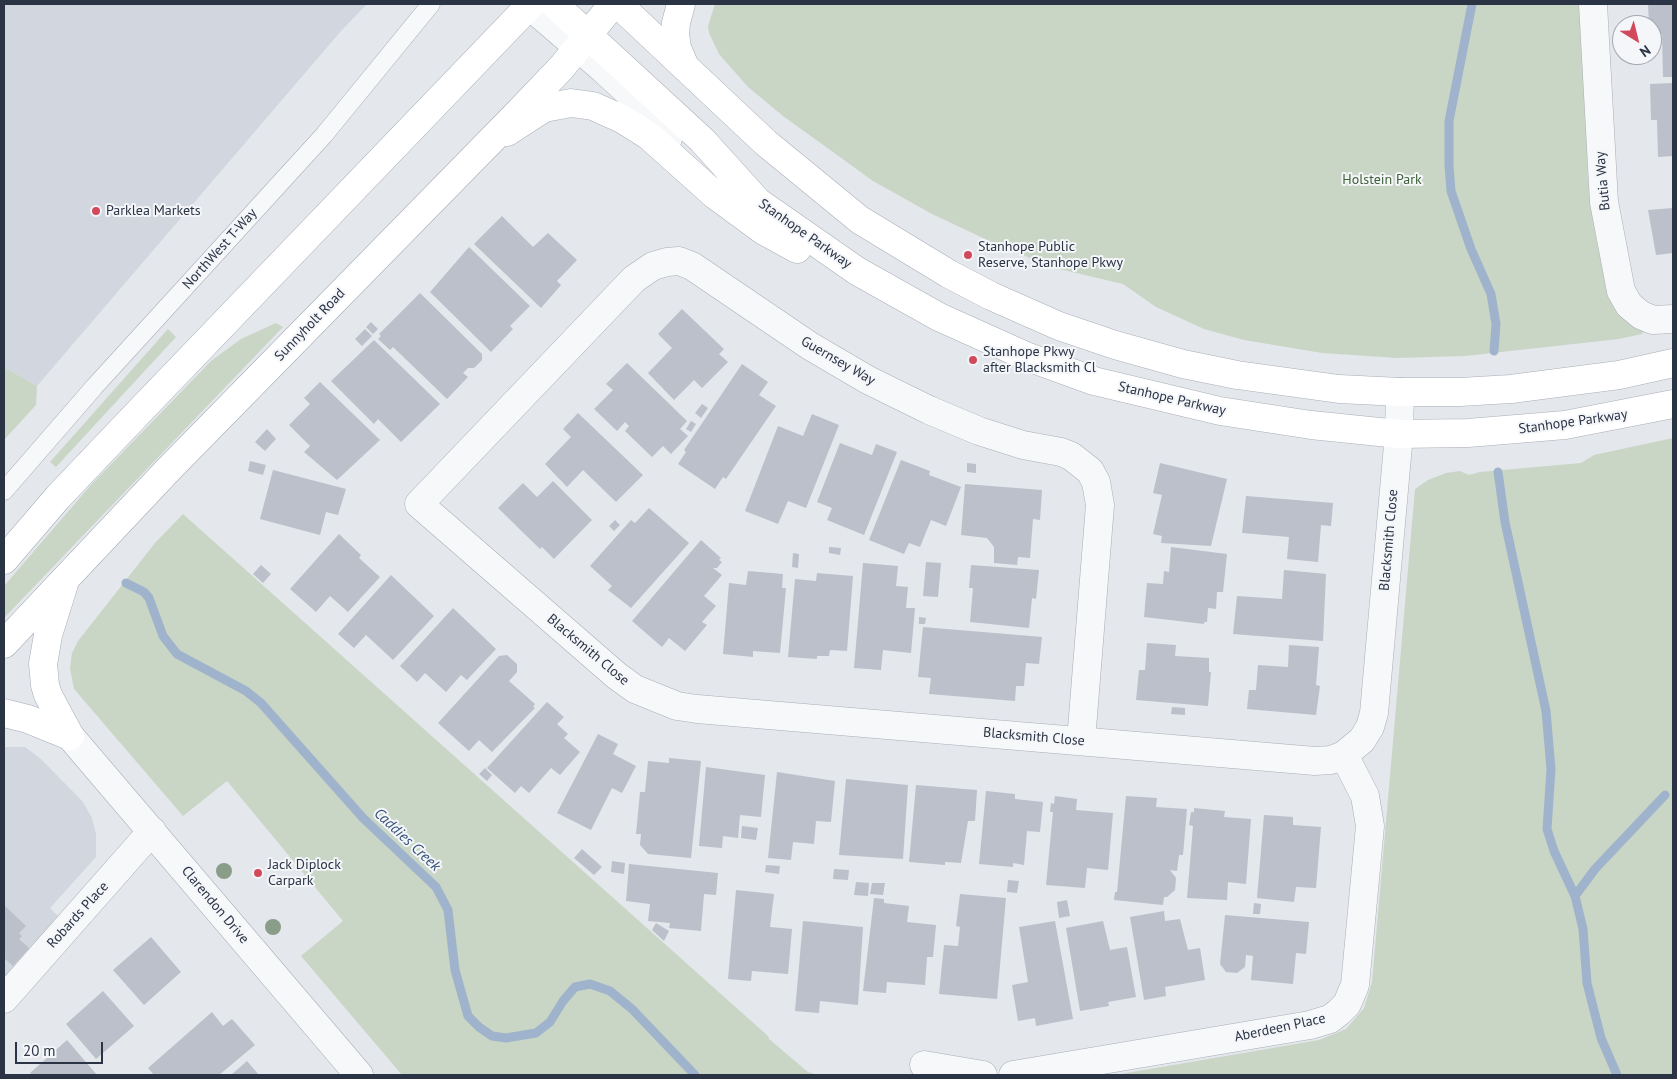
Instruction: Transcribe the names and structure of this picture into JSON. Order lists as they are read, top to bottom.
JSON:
{
  "streets": {
    "main road": ["Stanhope Parkway", "Sunnyholt Road"],
    "street": [
      "Butia Way",
      "Guernsey Way",
      "Blacksmith Close",
      "Clarendon Drive",
      "Robards Place",
      "Aberdeen Place"
    ],
    "lane": ["NorthWest T-Way"]
  },
  "crossings": [
    ["Stanhope Parkway", "Sunnyholt Road"],
    ["Stanhope Parkway", "Blacksmith Close"],
    ["Guernsey Way", "Blacksmith Close"],
    ["Blacksmith Close", "Aberdeen Place"],
    ["Clarendon Drive", "Robards Place"]
  ],
  "water": ["Caddies Creek"],
  "parks": ["Holstein Park"],
  "places": [
    "Parklea Markets",
    "Stanhope Public Reserve, Stanhope Pkwy",
    "Stanhope Pkwy after Blacksmith Cl",
    "Jack Diplock Carpark"
  ],
  "scale_bar": "20 m",
  "north": "bottom right"
}
